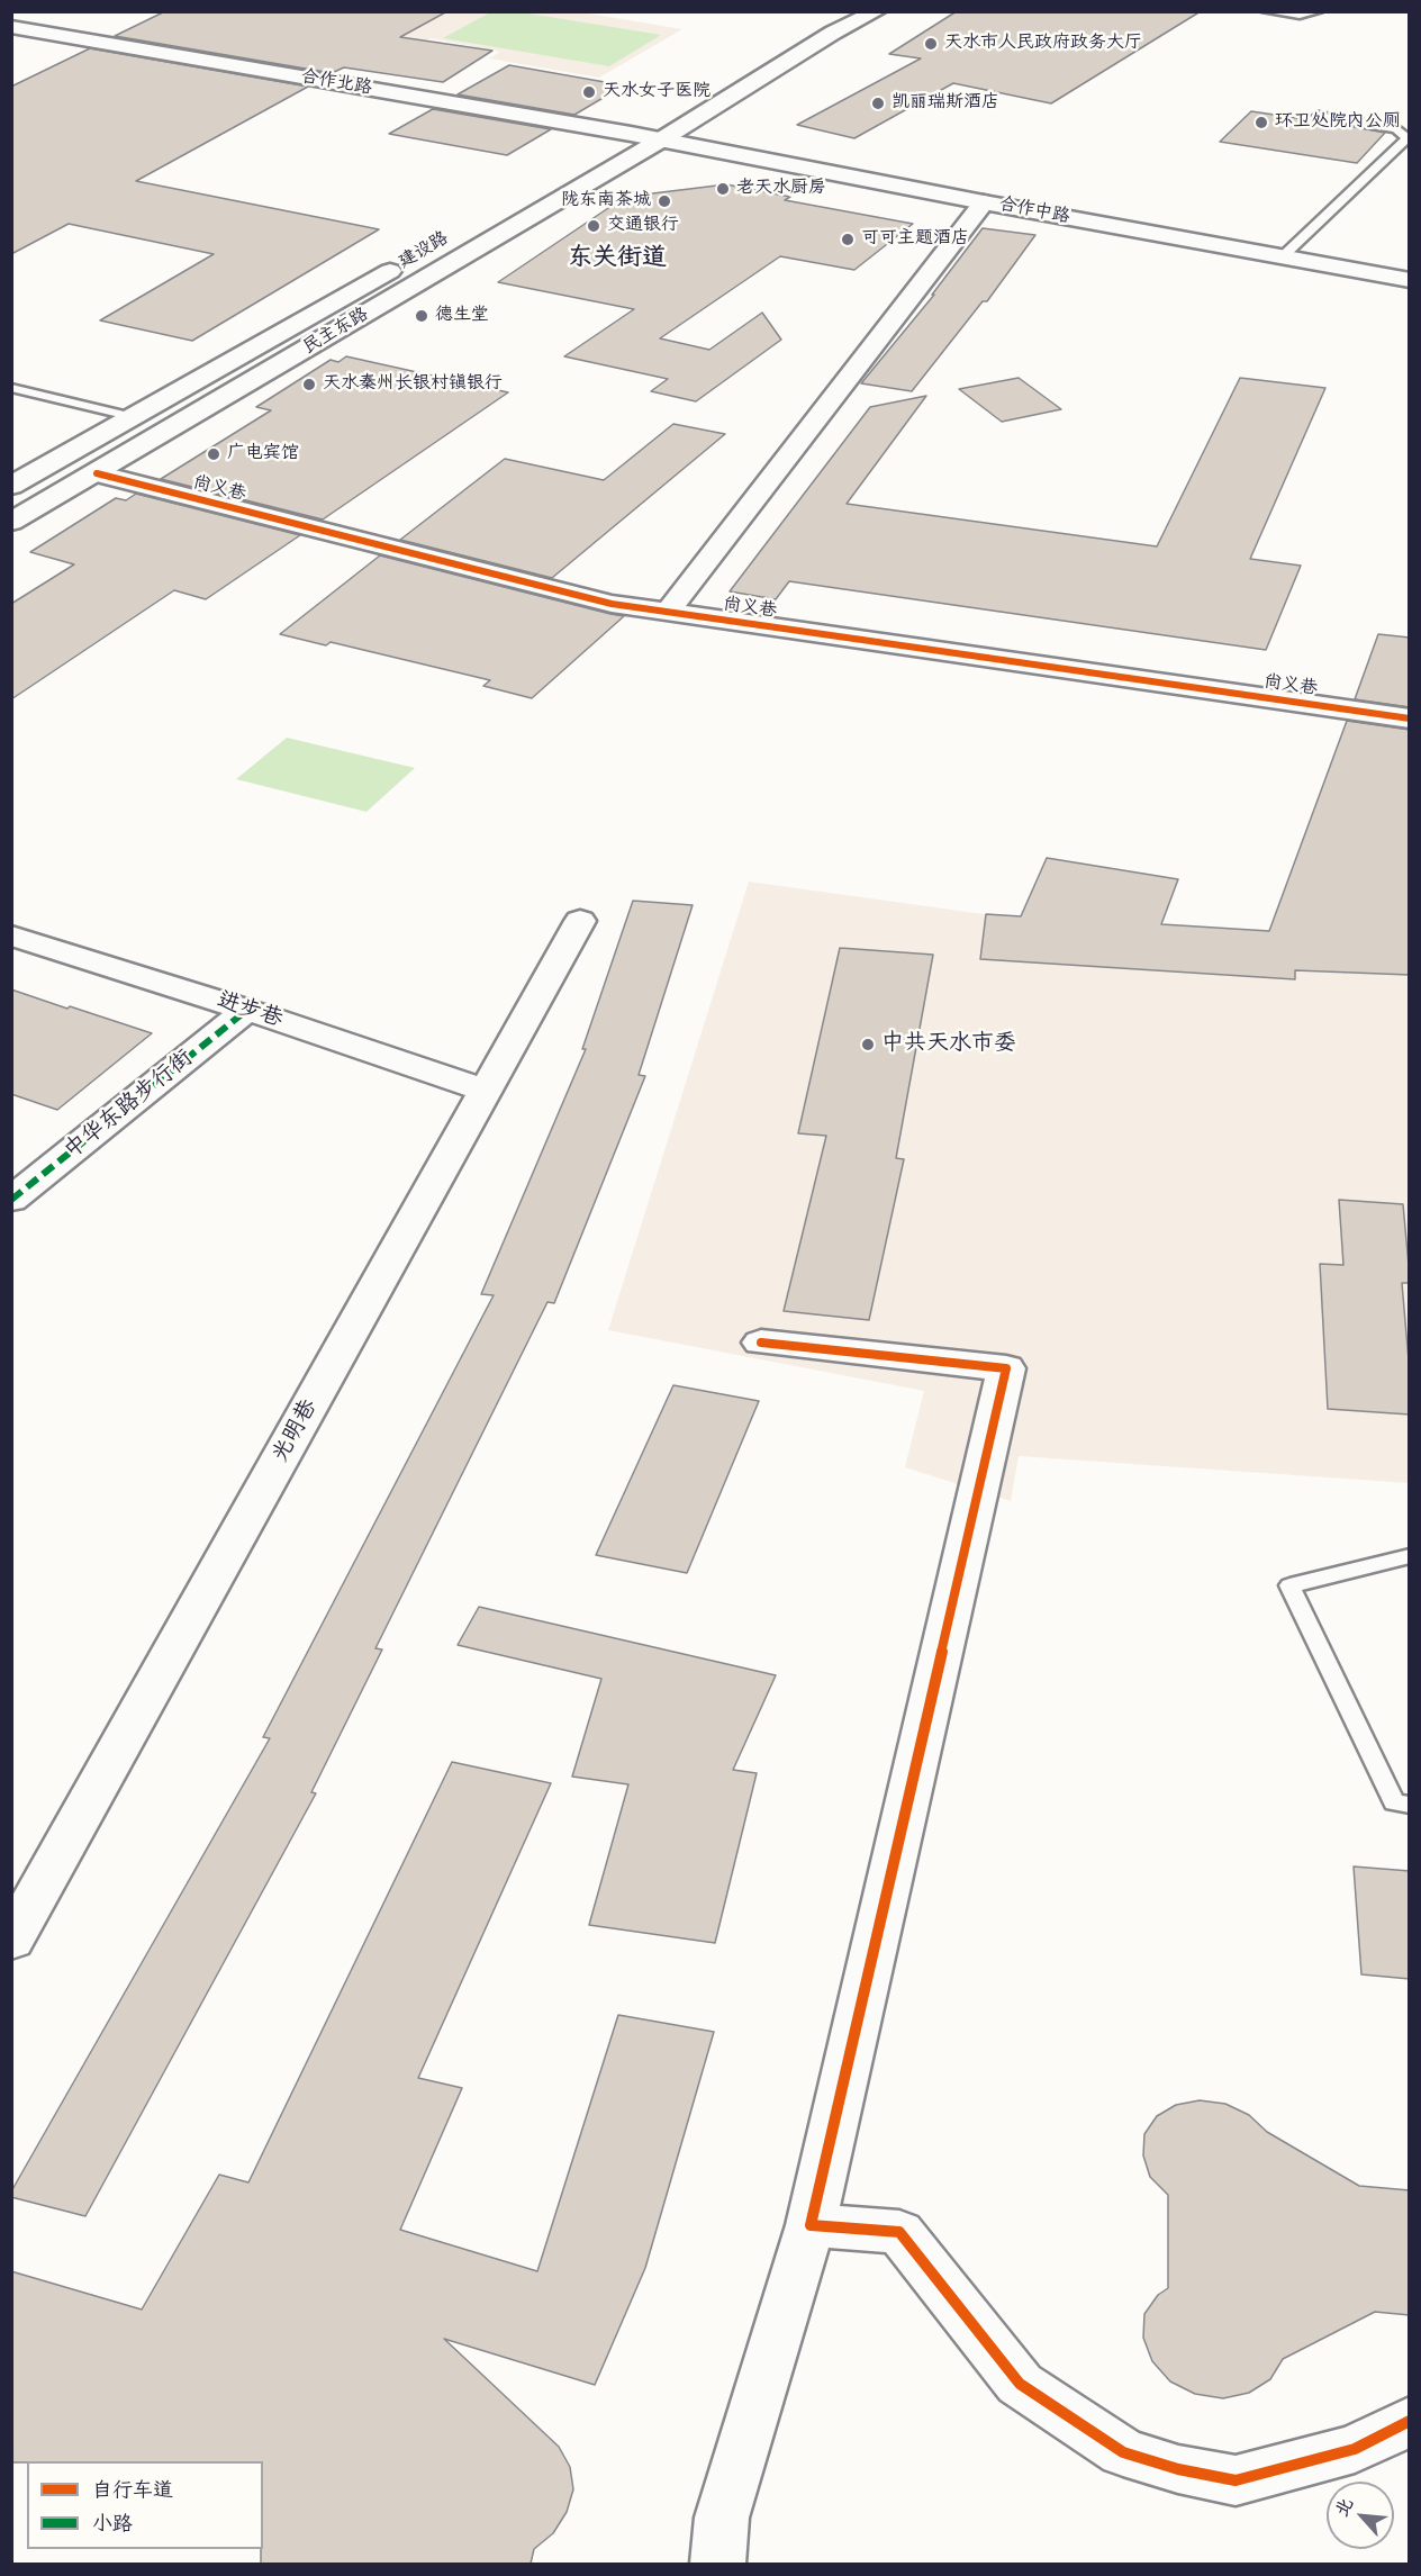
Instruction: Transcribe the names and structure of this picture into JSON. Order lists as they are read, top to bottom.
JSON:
{
  "streets": {
    "street": [
      "合作北路",
      "合作中路",
      "建设路",
      "民主东路",
      "尚义巷",
      "进步巷",
      "中华东路步行街",
      "光明巷"
    ]
  },
  "crossings": [
    ["合作北路", "合作中路"],
    ["合作北路", "民主东路"],
    ["合作中路", "民主东路"],
    ["民主东路", "尚义巷"],
    ["进步巷", "中华东路步行街"],
    ["进步巷", "光明巷"]
  ],
  "districts": ["东关街道"],
  "places": [
    "天水市人民政府政务大厅",
    "天水女子医院",
    "凯丽瑞斯酒店",
    "环卫处院内公厕",
    "老天水厨房",
    "陇东南茶城",
    "交通银行",
    "可可主题酒店",
    "德生堂",
    "天水秦州长银村镇银行",
    "广电宾馆",
    "中共天水市委"
  ],
  "legend": ["自行车道", "小路"],
  "north": "top left"
}
